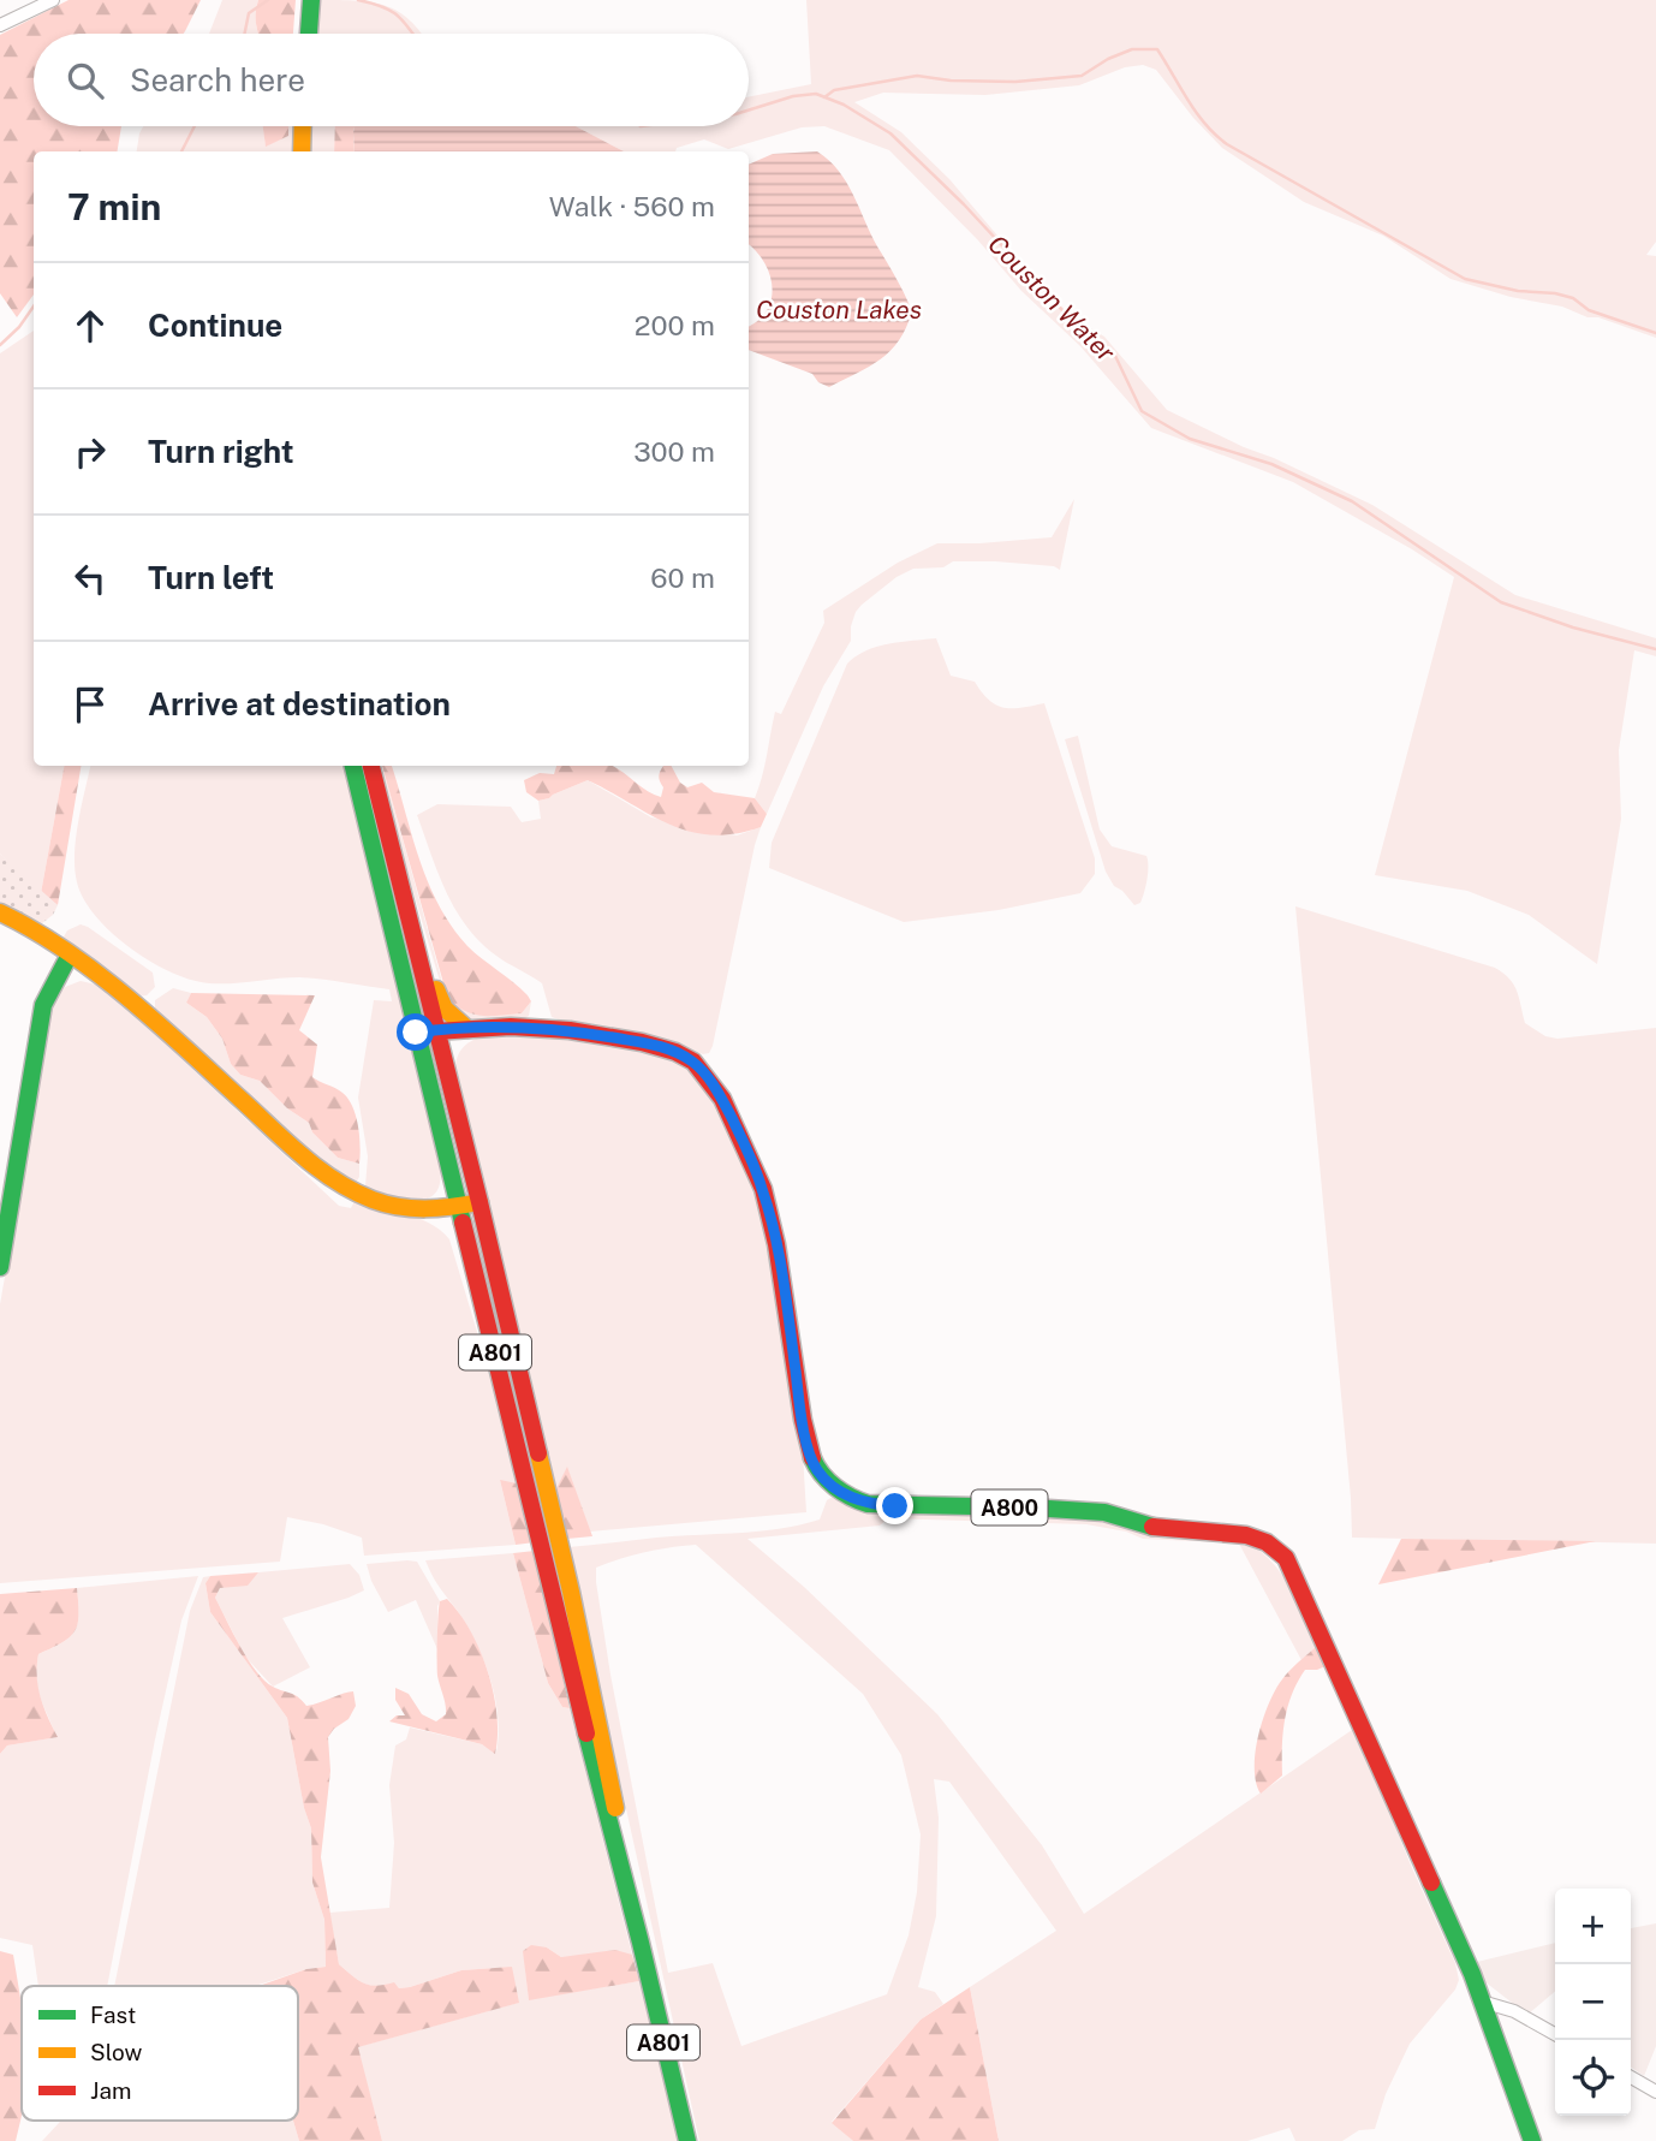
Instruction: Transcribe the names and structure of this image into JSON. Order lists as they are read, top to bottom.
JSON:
{
  "streets": {
    "main road": ["A801", "A800"]
  },
  "crossings": [
    ["A801", "A800"]
  ],
  "water": ["Couston Water", "Couston Lakes"],
  "legend": ["Fast", "Slow", "Jam"],
  "page": {
    "search": "Search here",
    "heading": ["7 min", "Walk · 560 m"],
    "list": [
      ["Continue", "200 m"],
      ["Turn right", "300 m"],
      ["Turn left", "60 m"],
      "Arrive at destination"
    ],
    "map_buttons": ["+", "−"]
  }
}
